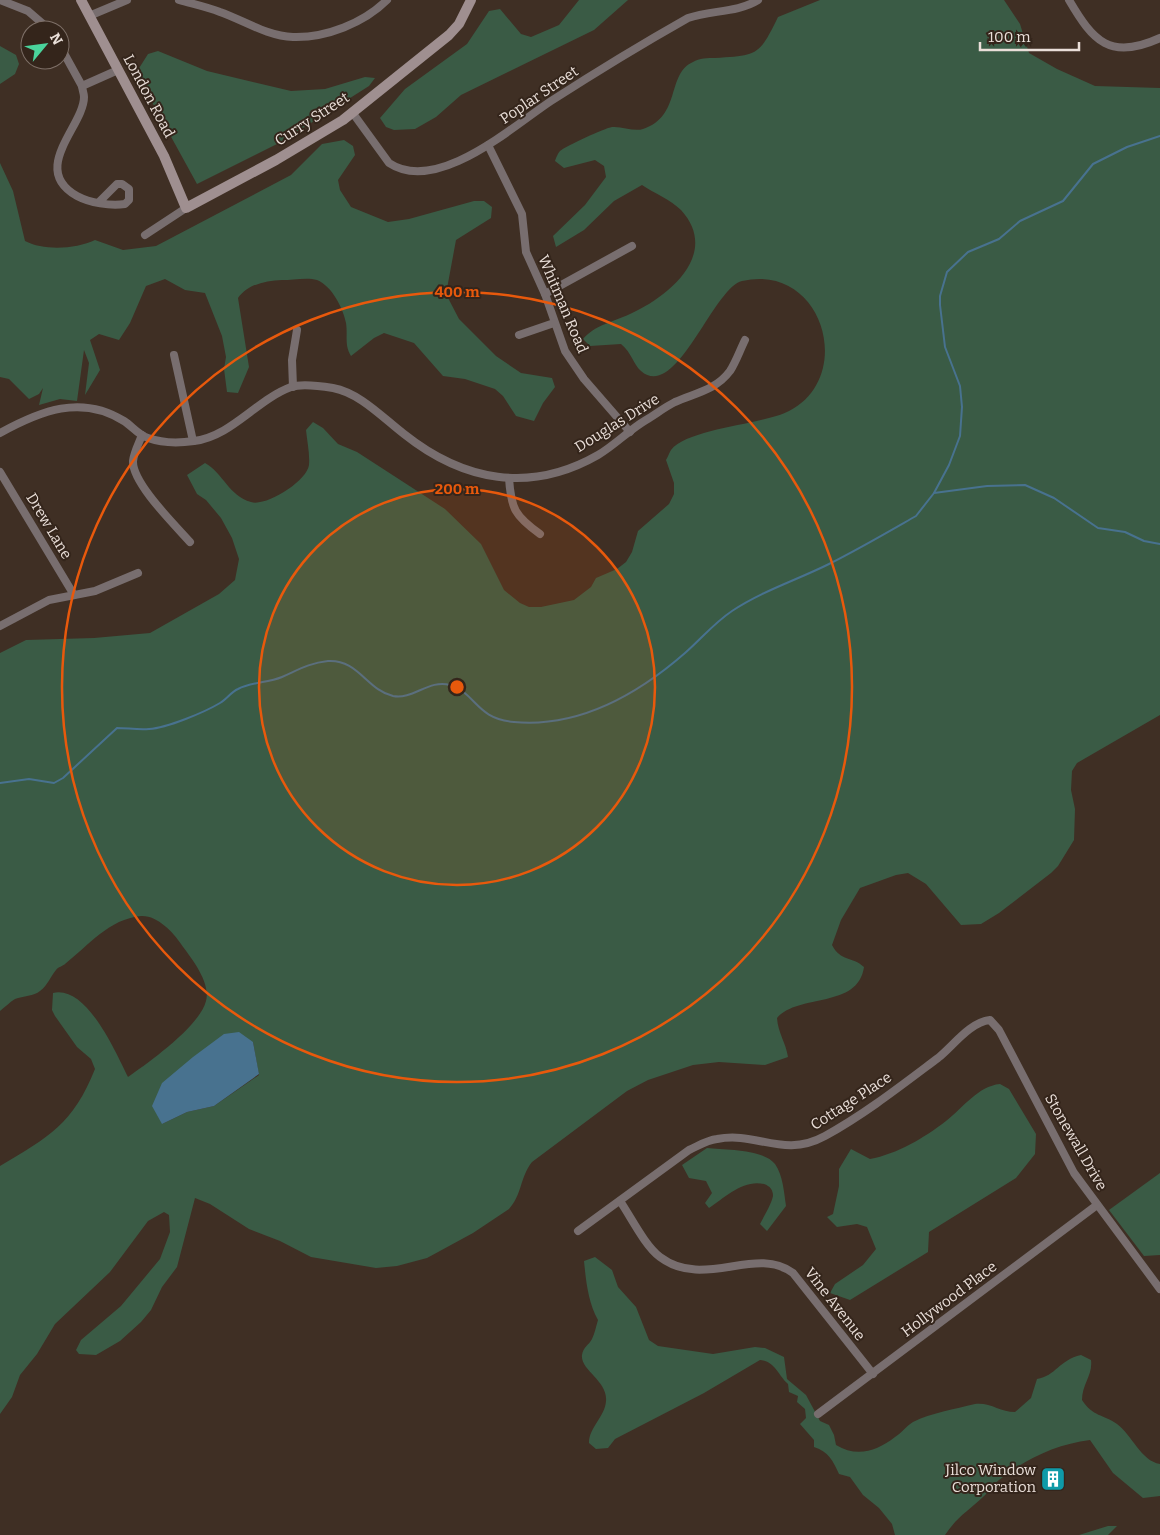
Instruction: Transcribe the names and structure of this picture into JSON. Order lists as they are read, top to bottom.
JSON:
{
  "streets": {
    "street": [
      "Poplar Street",
      "London Road",
      "Curry Street",
      "Whitman Road",
      "Douglas Drive",
      "Drew Lane",
      "Cottage Place",
      "Stonewall Drive",
      "Hollywood Place",
      "Vine Avenue"
    ]
  },
  "crossings": [
    ["Poplar Street", "Curry Street"],
    ["Poplar Street", "Whitman Road"],
    ["London Road", "Curry Street"],
    ["Whitman Road", "Douglas Drive"],
    ["Cottage Place", "Stonewall Drive"],
    ["Cottage Place", "Vine Avenue"],
    ["Stonewall Drive", "Hollywood Place"],
    ["Hollywood Place", "Vine Avenue"]
  ],
  "places": {
    "building": ["Jilco Window Corporation"]
  },
  "scale_bar": "100 m",
  "north": "top right",
  "rings": ["400 m", "200 m"]
}
